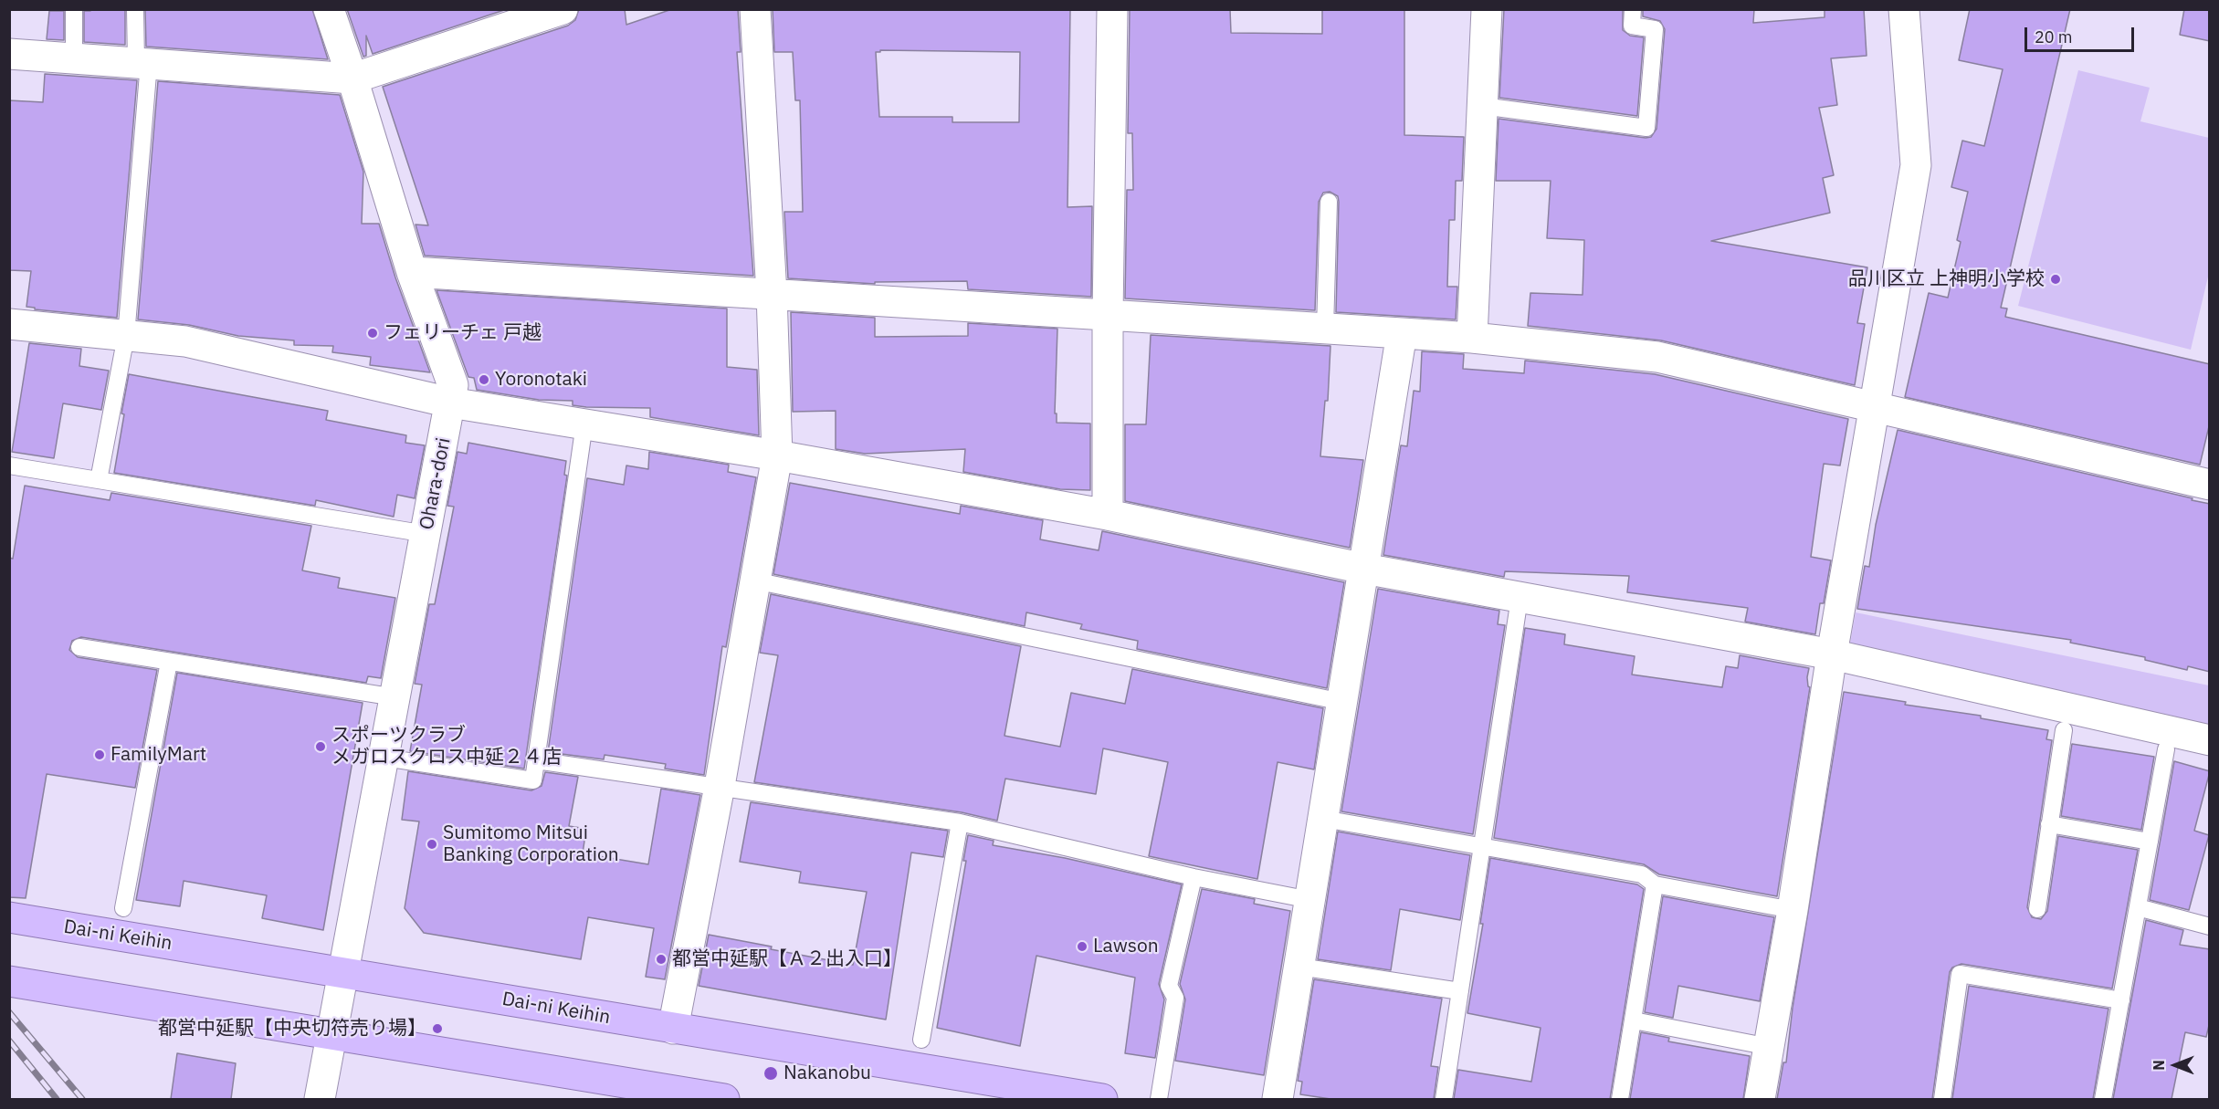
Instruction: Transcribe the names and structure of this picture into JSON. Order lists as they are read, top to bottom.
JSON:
{
  "streets": {
    "highway": ["Dai-ni Keihin"],
    "street": ["Ohara-dori"]
  },
  "crossings": [
    ["Ohara-dori", "Dai-ni Keihin"]
  ],
  "places": [
    "品川区立 上神明小学校",
    "フェリーチェ 戸越",
    "Yoronotaki",
    "スポーツクラブ メガロスクロス中延２４店",
    "FamilyMart",
    "Sumitomo Mitsui Banking Corporation",
    "Lawson",
    "都営中延駅【Ａ２出入口】",
    "都営中延駅【中央切符売り場】",
    "Nakanobu"
  ],
  "scale_bar": "20 m",
  "north": "left"
}
